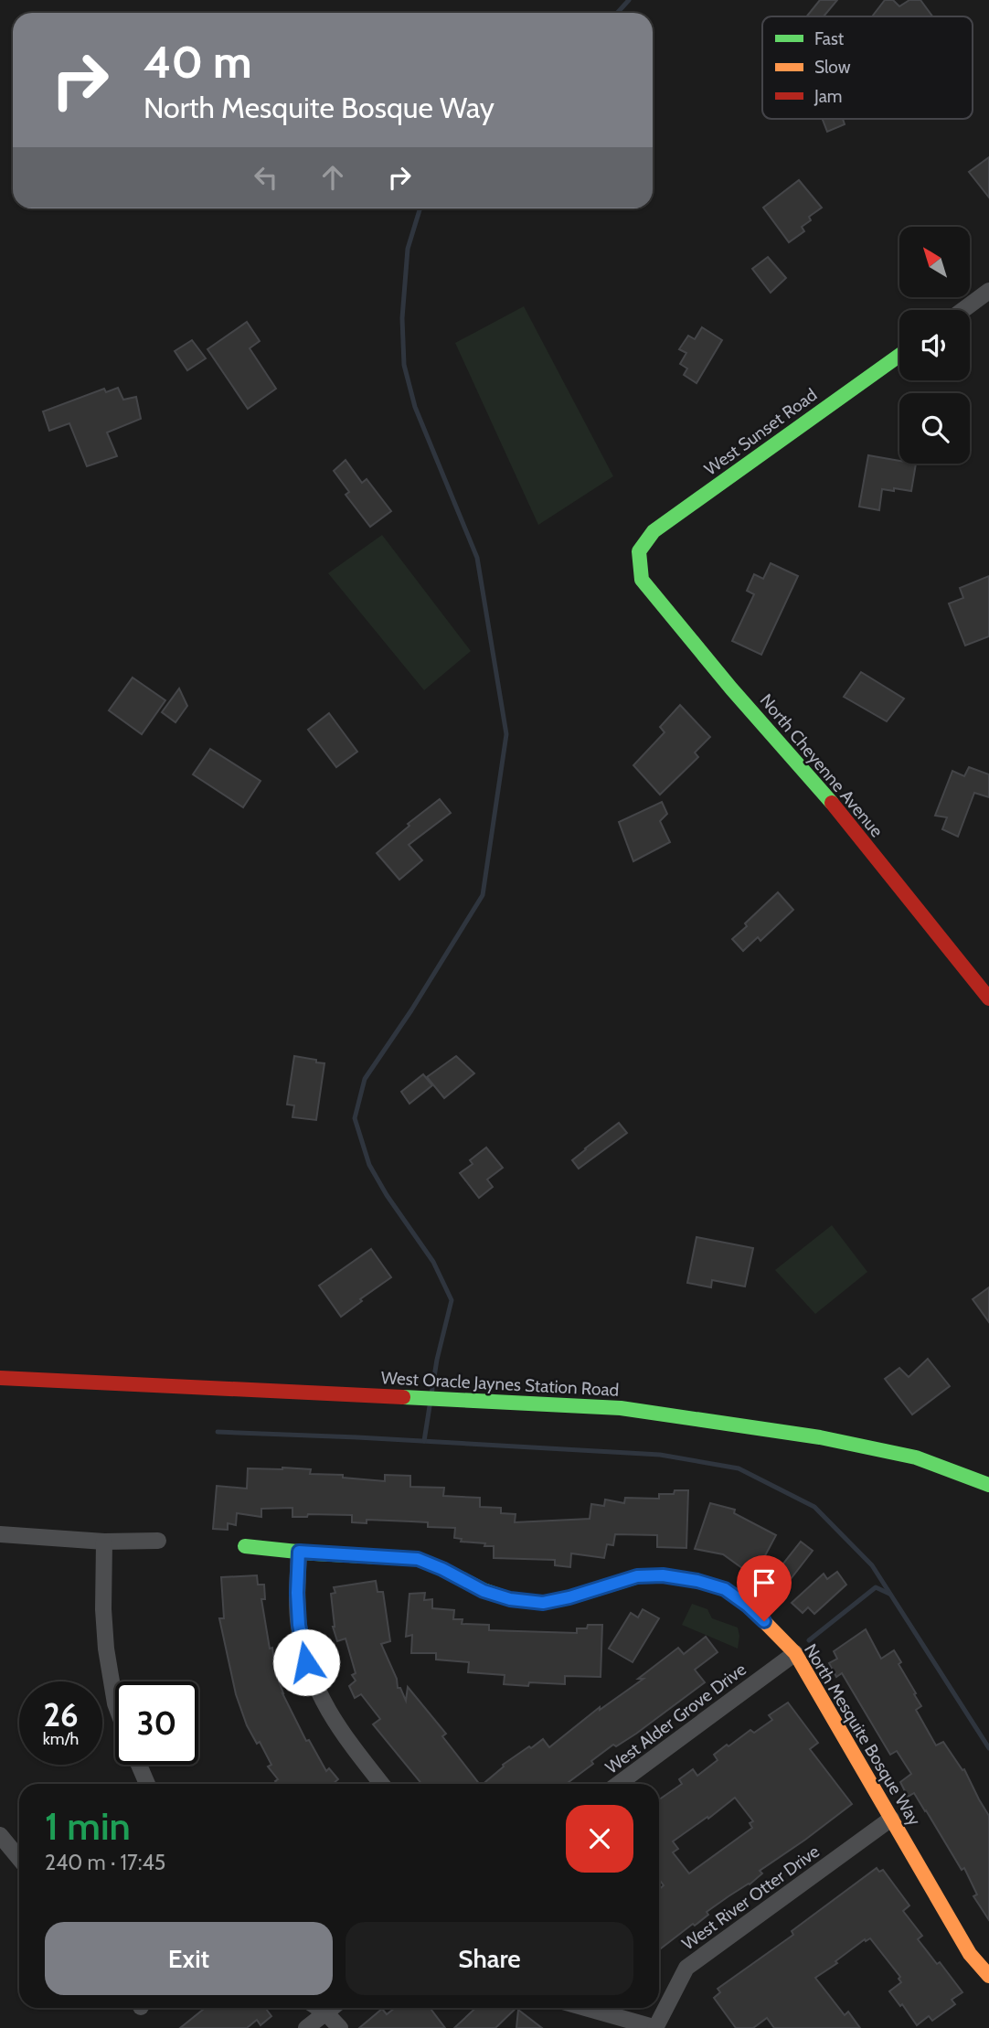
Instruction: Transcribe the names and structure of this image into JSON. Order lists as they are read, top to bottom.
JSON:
{
  "streets": {
    "street": [
      "West Sunset Road",
      "North Cheyenne Avenue",
      "West Oracle Jaynes Station Road",
      "West Alder Grove Drive",
      "North Mesquite Bosque Way",
      "West River Otter Drive"
    ]
  },
  "crossings": [
    ["West Sunset Road", "North Cheyenne Avenue"],
    ["West Alder Grove Drive", "North Mesquite Bosque Way"],
    ["North Mesquite Bosque Way", "West River Otter Drive"]
  ],
  "legend": ["Fast", "Slow", "Jam"],
  "north": "top left",
  "page": {
    "turn": ["40 m", "North Mesquite Bosque Way"],
    "speed": "26 km/h",
    "limit": "30",
    "heading": ["1 min", "240 m · 17:45"],
    "buttons": ["Exit", "Share"]
  }
}
